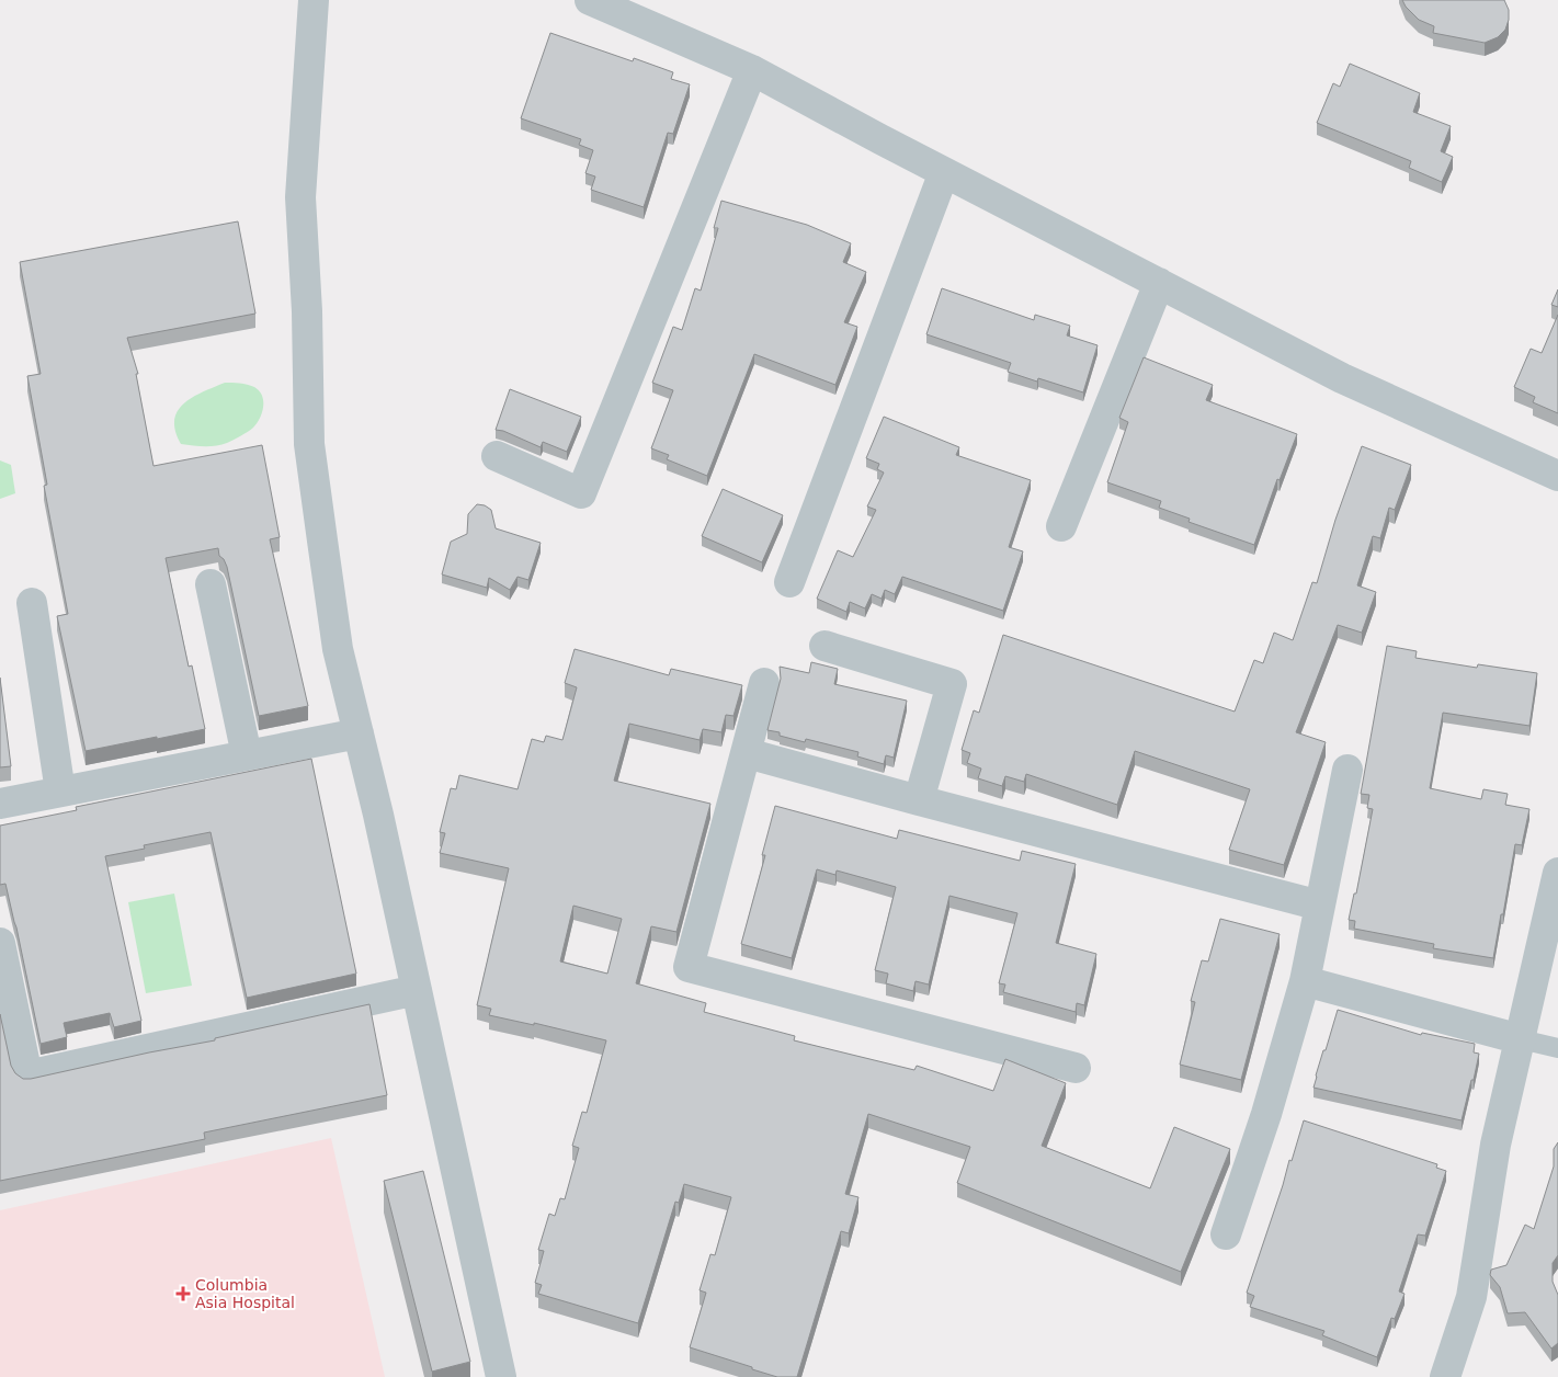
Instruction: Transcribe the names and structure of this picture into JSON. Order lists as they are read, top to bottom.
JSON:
{
  "places": {
    "health": ["Columbia Asia Hospital"]
  }
}
